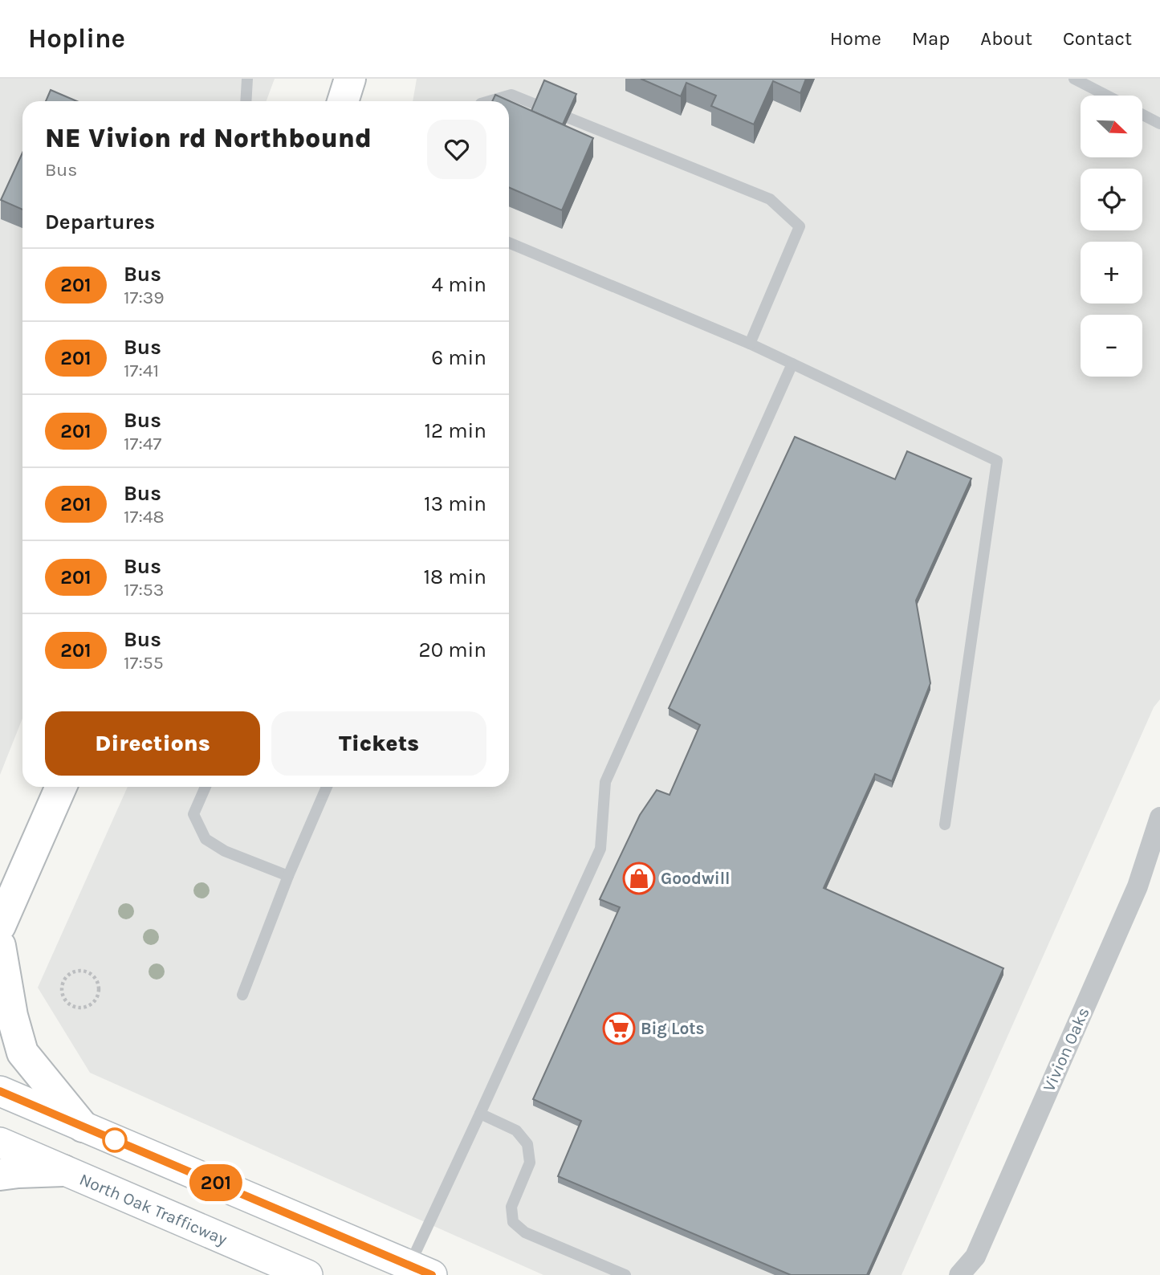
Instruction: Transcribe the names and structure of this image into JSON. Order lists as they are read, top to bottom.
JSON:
{
  "streets": {
    "main road": ["North Oak Trafficway"],
    "street": ["Vivion Oaks"]
  },
  "places": {
    "shop": ["Goodwill"],
    "supermarket": ["Big Lots"]
  },
  "lines": ["bus line 201"],
  "north": "bottom right",
  "page": {
    "header": "Hopline",
    "nav": [
      "Home",
      "Map",
      "About",
      "Contact"
    ],
    "on_map": "201",
    "map_buttons": ["+", "−"],
    "heading": [
      ["NE Vivion rd Northbound", "Bus"],
      "Departures"
    ],
    "list": [
      {
        "mark": "201",
        "name": "Bus",
        "note": "17:39",
        "value": "4 min"
      },
      {
        "mark": "201",
        "name": "Bus",
        "note": "17:41",
        "value": "6 min"
      },
      {
        "mark": "201",
        "name": "Bus",
        "note": "17:47",
        "value": "12 min"
      },
      {
        "mark": "201",
        "name": "Bus",
        "note": "17:48",
        "value": "13 min"
      },
      {
        "mark": "201",
        "name": "Bus",
        "note": "17:53",
        "value": "18 min"
      },
      {
        "mark": "201",
        "name": "Bus",
        "note": "17:55",
        "value": "20 min"
      }
    ],
    "buttons": ["Directions", "Tickets"]
  }
}
